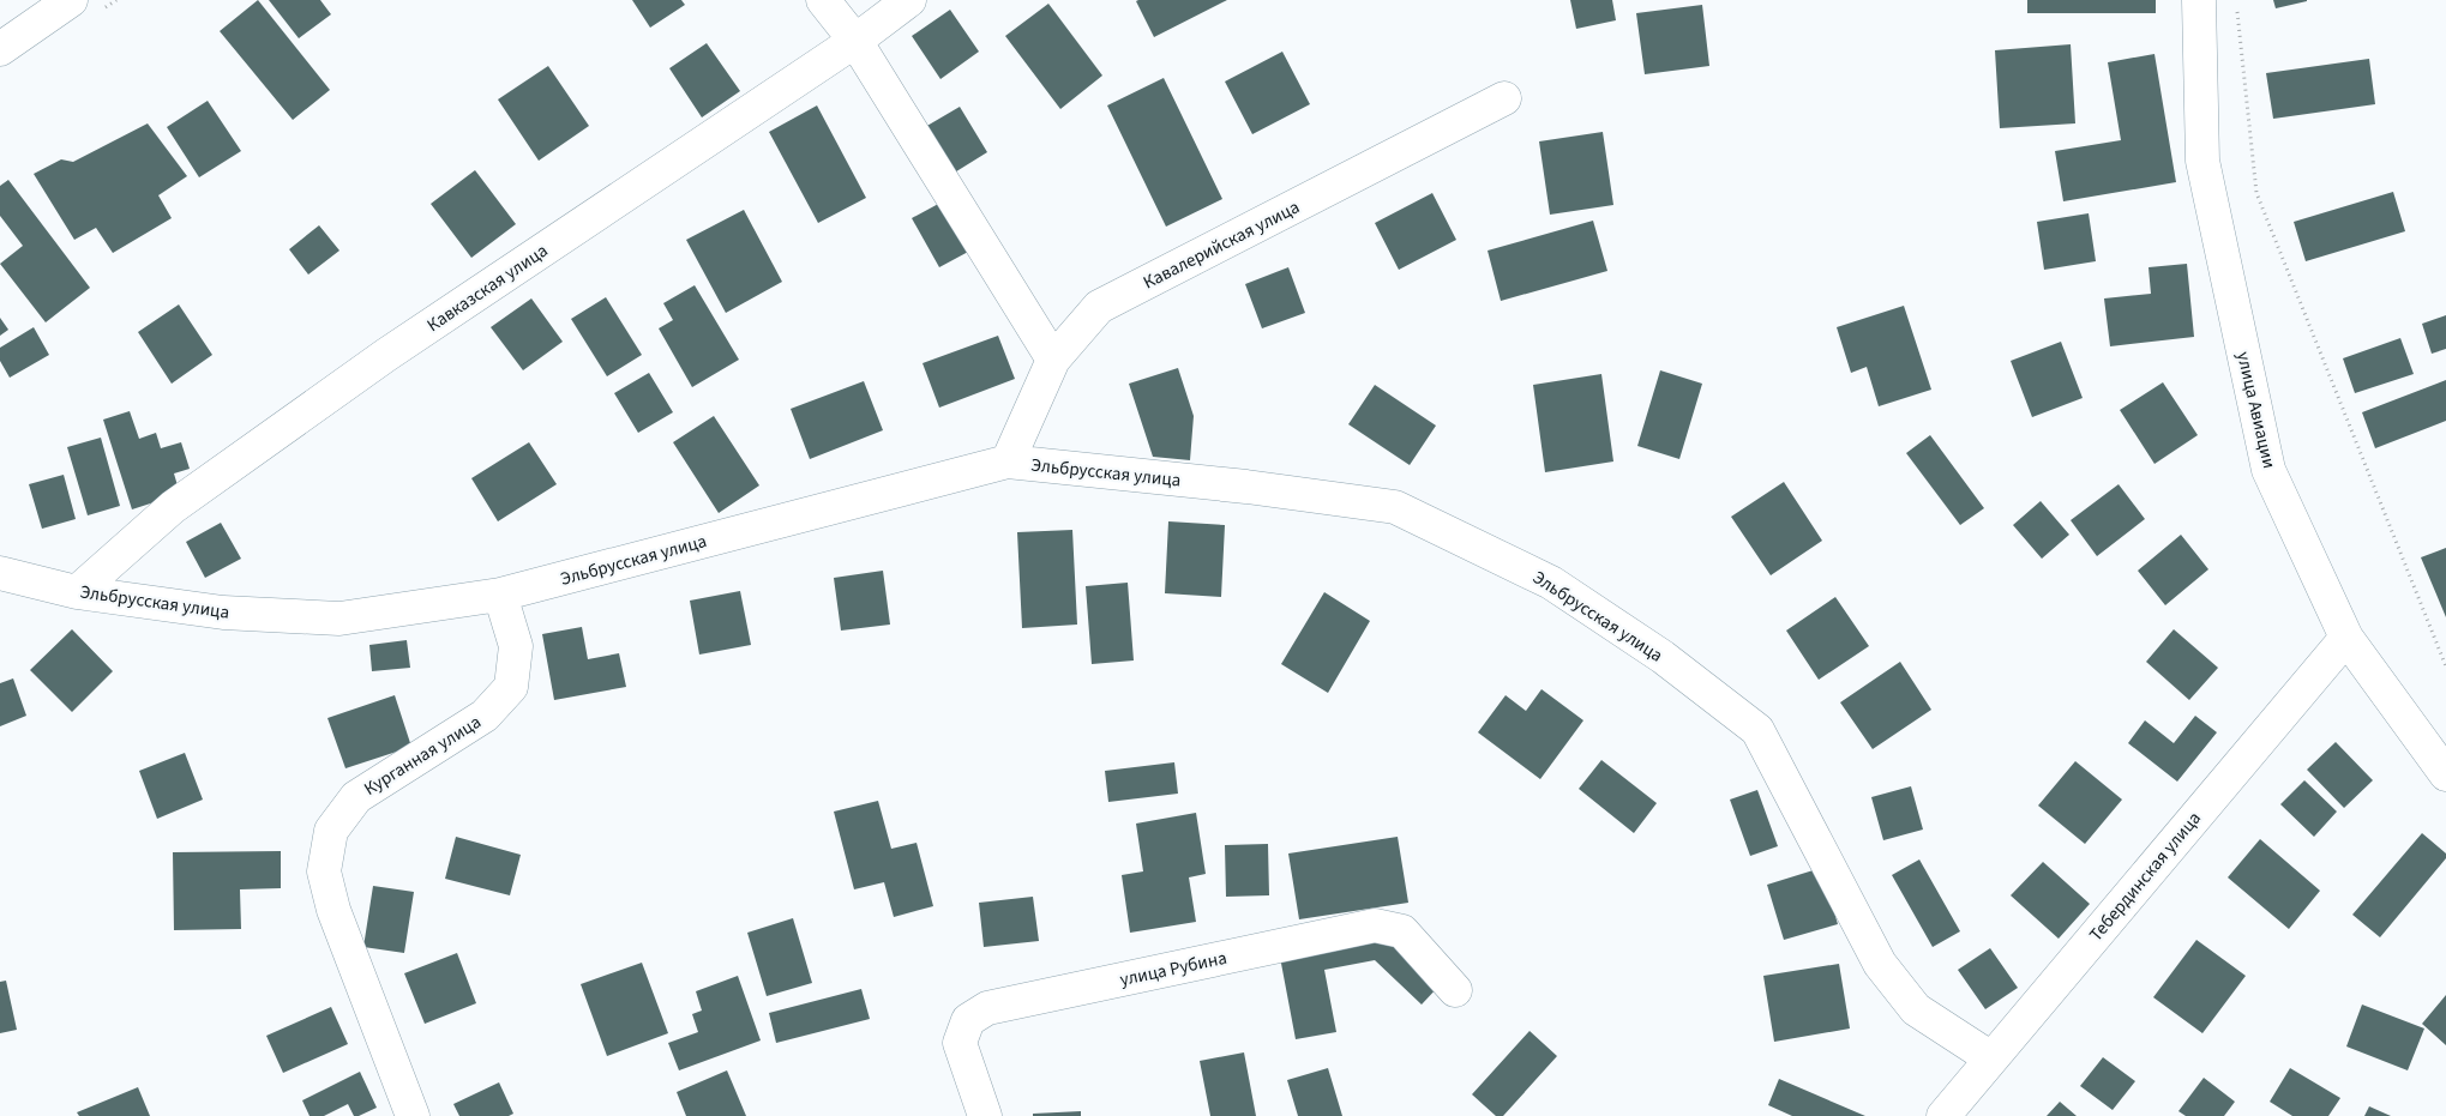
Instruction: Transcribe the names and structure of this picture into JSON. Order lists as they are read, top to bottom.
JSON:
{
  "streets": {
    "street": [
      "Кавалерийская улица",
      "Кавказская улица",
      "улица Авиации",
      "Эльбрусская улица",
      "Курганная улица",
      "Тебердинская улица",
      "улица Рубина"
    ]
  },
  "crossings": [
    ["Кавалерийская улица", "Эльбрусская улица"],
    ["Кавказская улица", "Эльбрусская улица"],
    ["улица Авиации", "Тебердинская улица"],
    ["Эльбрусская улица", "Курганная улица"],
    ["Эльбрусская улица", "Тебердинская улица"]
  ]
}
